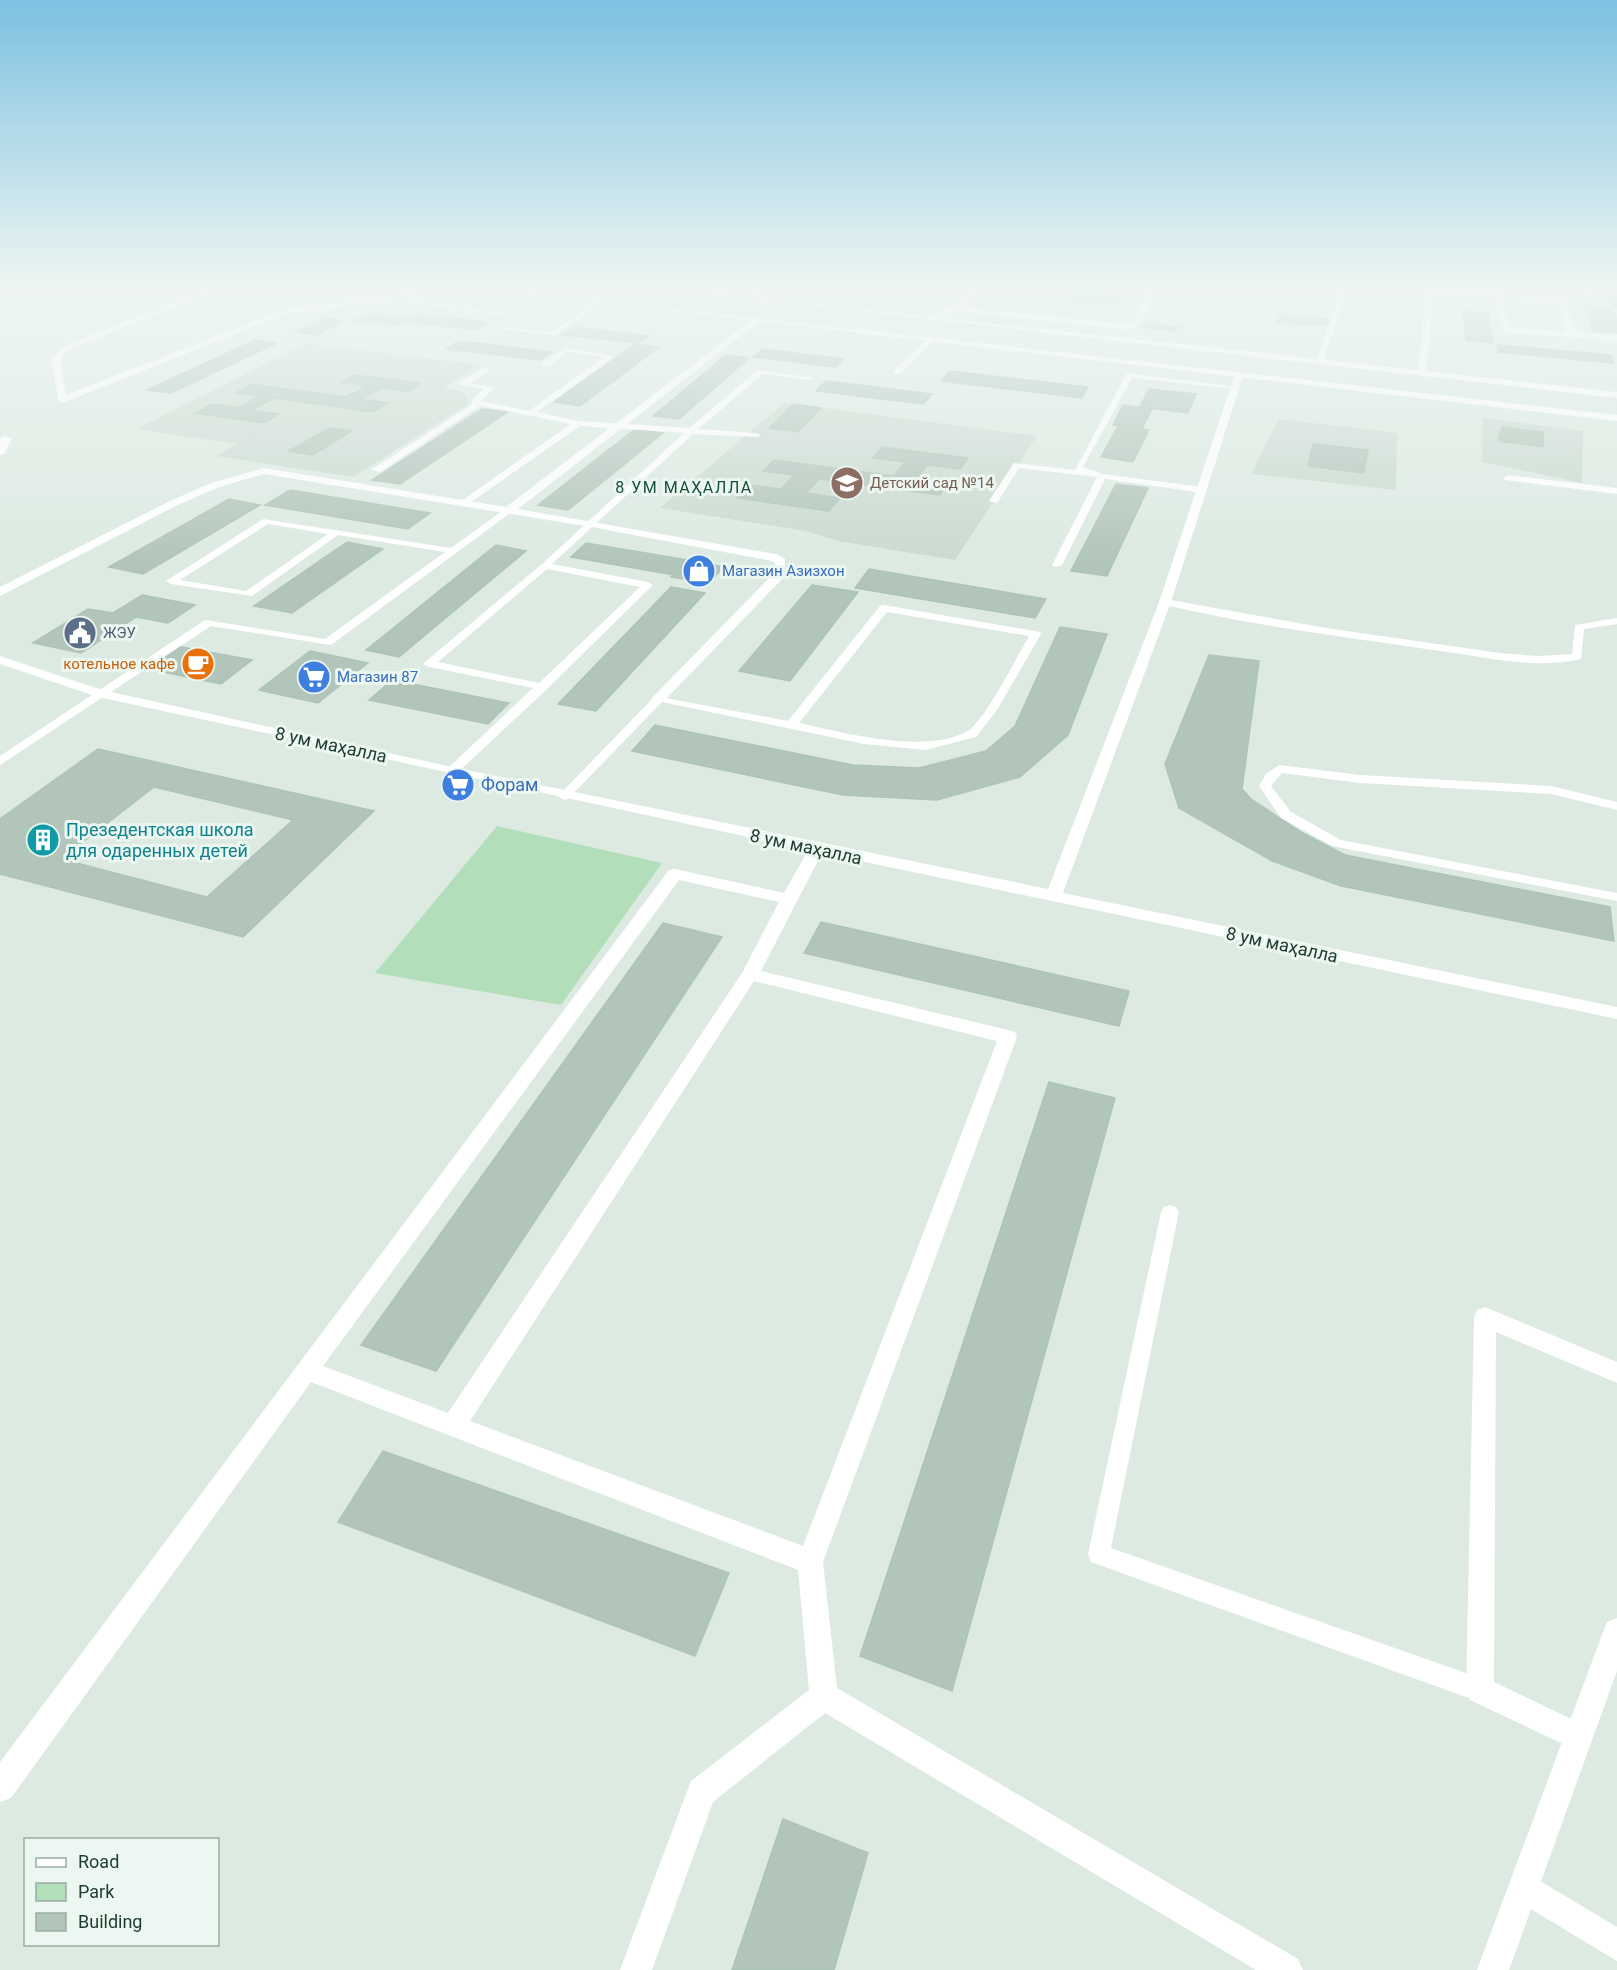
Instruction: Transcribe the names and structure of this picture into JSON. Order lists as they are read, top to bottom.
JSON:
{
  "streets": {
    "street": ["8 ум маҳалла"]
  },
  "districts": ["8 УМ МАҲАЛЛА"],
  "places": {
    "school or university": ["Детский сад №14"],
    "shop": ["Магазин Азизхон"],
    "public building": ["ЖЭУ"],
    "cafe": ["котельное кафе"],
    "supermarket": ["Магазин 87", "Форам"],
    "building": ["Презедентская школа для одаренных детей"]
  },
  "legend": ["Road", "Park", "Building"]
}
